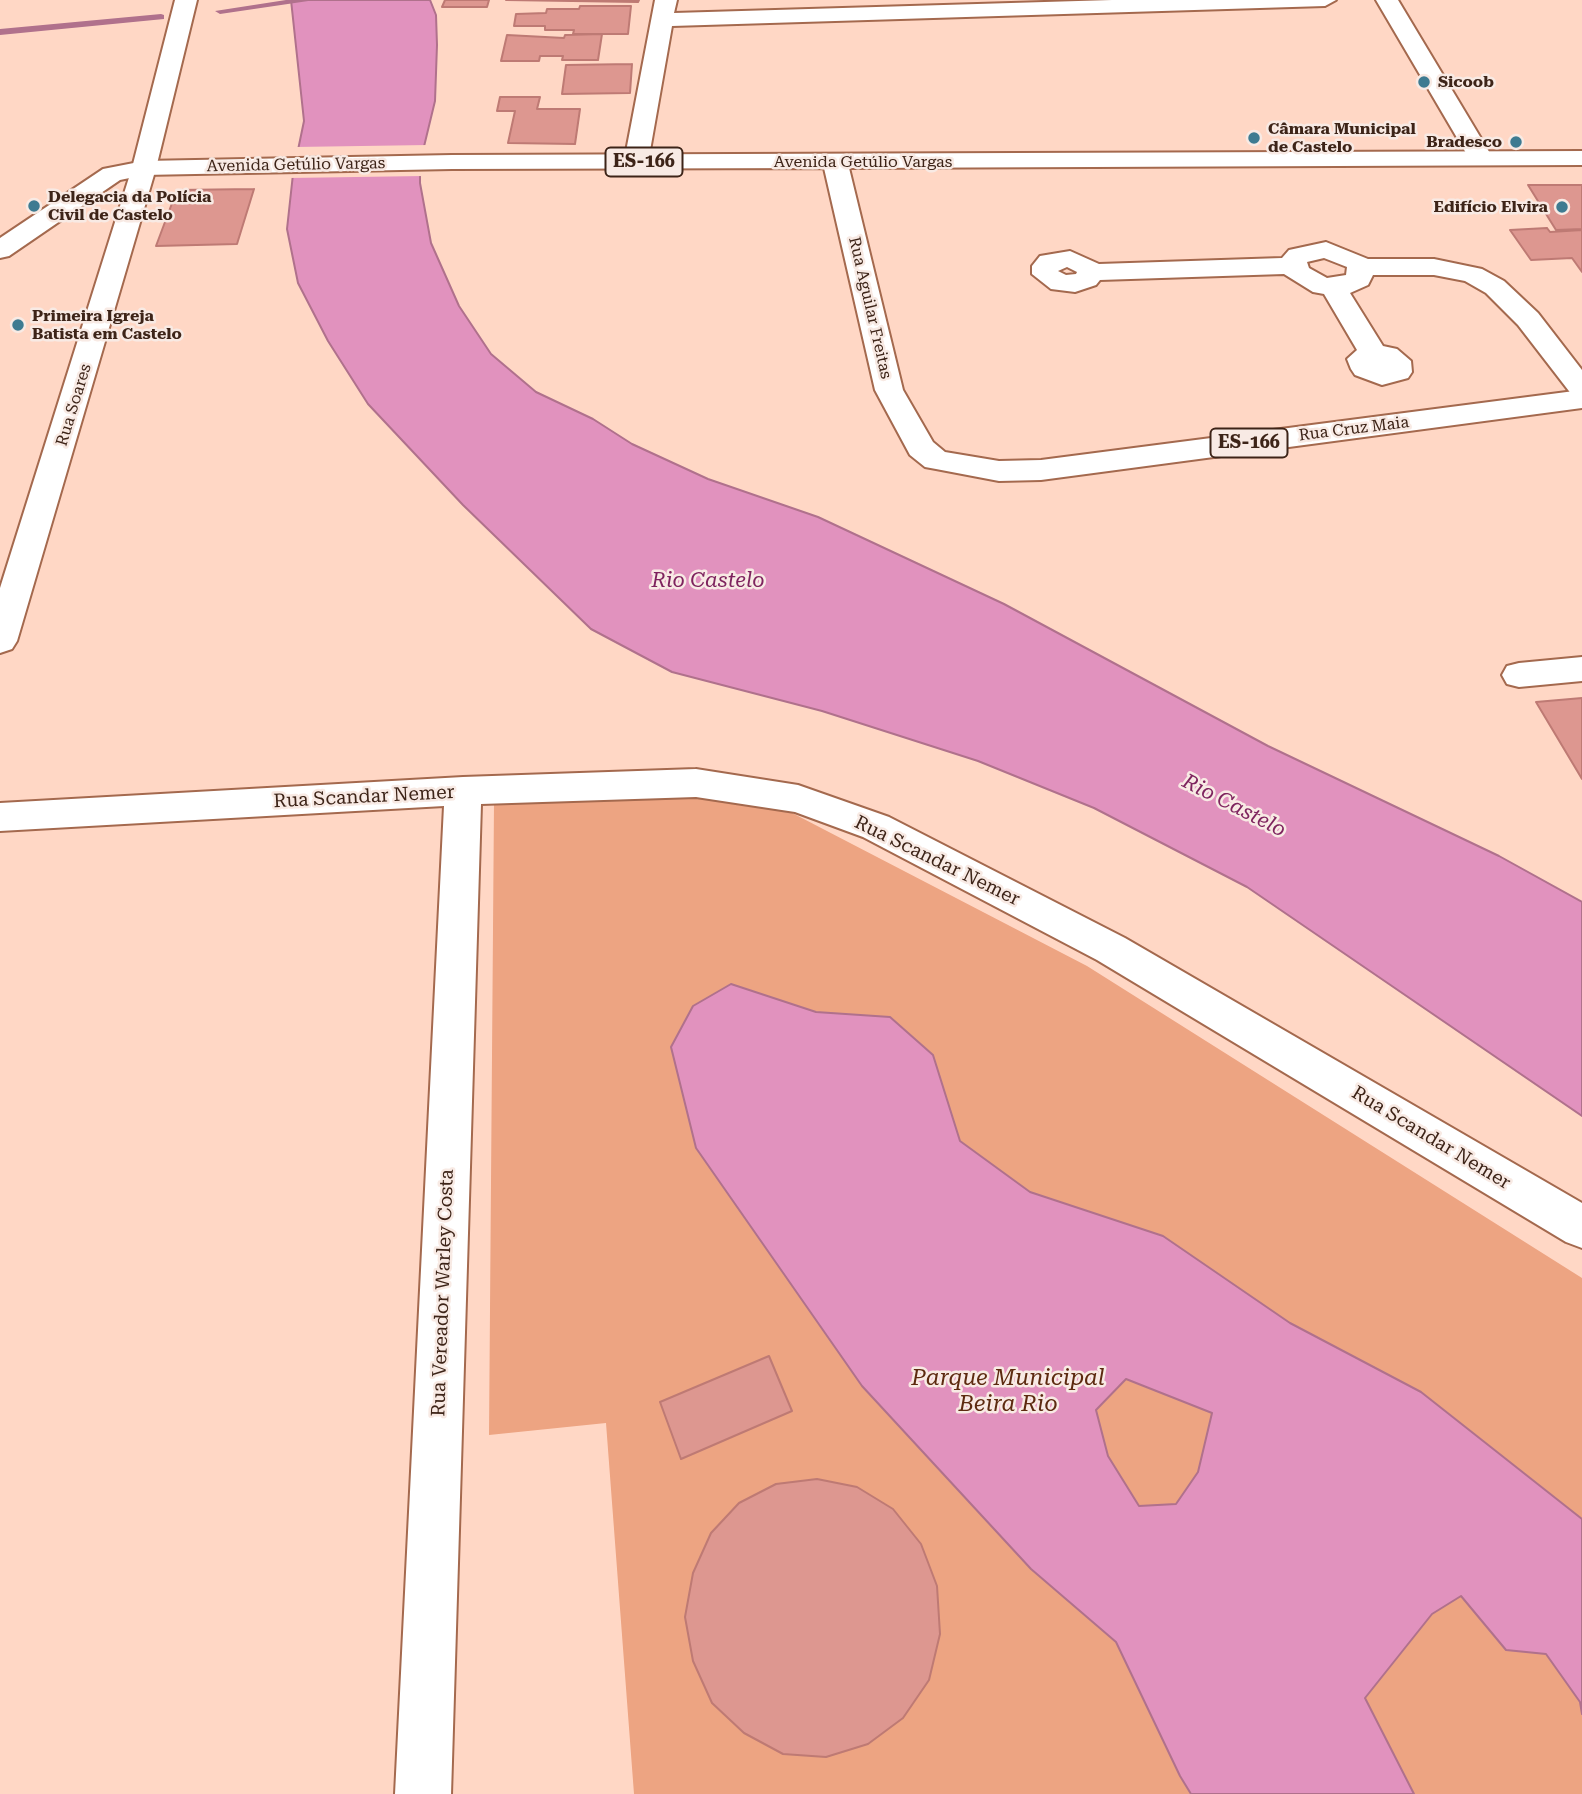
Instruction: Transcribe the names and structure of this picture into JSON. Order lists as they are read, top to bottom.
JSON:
{
  "streets": {
    "street": [
      "ES-166",
      "Avenida Getúlio Vargas",
      "Rua Aguilar Freitas",
      "Rua Soares",
      "Rua Cruz Maia",
      "Rua Scandar Nemer",
      "Rua Vereador Warley Costa"
    ]
  },
  "crossings": [
    ["ES-166", "Avenida Getúlio Vargas"],
    ["ES-166", "Rua Soares"],
    ["Avenida Getúlio Vargas", "Rua Aguilar Freitas"],
    ["Avenida Getúlio Vargas", "Rua Soares"],
    ["Rua Aguilar Freitas", "Rua Cruz Maia"],
    ["Rua Scandar Nemer", "Rua Vereador Warley Costa"]
  ],
  "water": ["Rio Castelo"],
  "parks": ["Parque Municipal Beira Rio"],
  "places": [
    "Sicoob",
    "Câmara Municipal de Castelo",
    "Bradesco",
    "Delegacia da Polícia Civil de Castelo",
    "Edifício Elvira",
    "Primeira Igreja Batista em Castelo"
  ]
}
